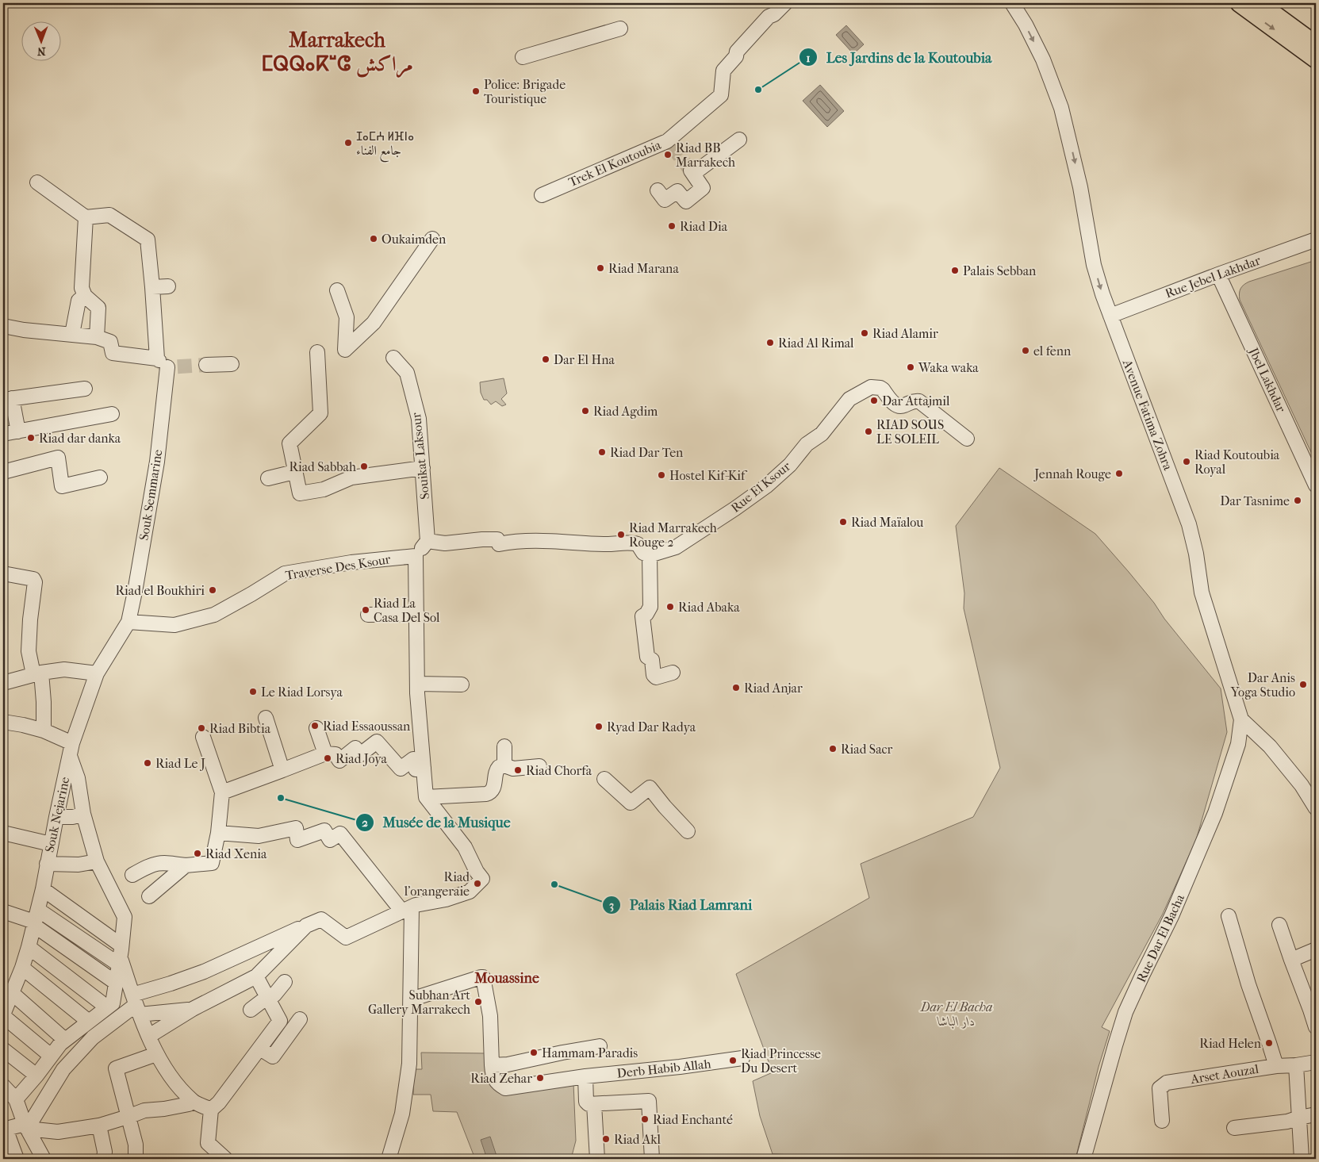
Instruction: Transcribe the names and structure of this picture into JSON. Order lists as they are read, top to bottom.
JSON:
{
  "streets": {
    "street": [
      "Trek El Koutoubia",
      "Rue Jebel Lakhdar",
      "Jbel Lakhdar",
      "Avenue Fatima Zohra",
      "Souikat Laksour",
      "Rue El Ksour",
      "Souk Semmarine",
      "Traverse Des Ksour",
      "Souk Nejarine",
      "Rue Dar El Bacha",
      "Derb Habib Allah",
      "Arset Aouzal"
    ]
  },
  "crossings": [
    ["Rue Jebel Lakhdar", "Jbel Lakhdar"],
    ["Rue Jebel Lakhdar", "Avenue Fatima Zohra"],
    ["Avenue Fatima Zohra", "Rue Dar El Bacha"],
    ["Souk Semmarine", "Traverse Des Ksour"],
    ["Souk Semmarine", "Souk Nejarine"],
    ["Traverse Des Ksour", "Souk Nejarine"]
  ],
  "one_way": ["Avenue Fatima Zohra"],
  "districts": ["Marrakech ⵎⵕⵕⴰⴽⵯⵛ مراكش", "Mouassine"],
  "parks": ["Dar El Bacha دار الباشا"],
  "places": [
    "Les Jardins de la Koutoubia",
    "Police: Brigade Touristique",
    "ⵊⴰⵎⵄ ⵍⴼⵏⴰ جامع الفناء",
    "Riad BB Marrakech",
    "Riad Dia",
    "Oukaimden",
    "Riad Marana",
    "Palais Sebban",
    "Riad Alamir",
    "Riad Al Rimal",
    "el fenn",
    "Dar El Hna",
    "Waka waka",
    "Dar Attajmil",
    "Riad Agdim",
    "RIAD SOUS LE SOLEIL",
    "Riad dar danka",
    "Riad Dar Ten",
    "Riad Koutoubia Royal",
    "Riad Sabbah",
    "Jennah Rouge",
    "Hostel Kif-Kif",
    "Dar Tasnime",
    "Riad Maïalou",
    "Riad Marrakech Rouge 2",
    "Riad el Boukhiri",
    "Riad Abaka",
    "Riad La Casa Del Sol",
    "Dar Anis Yoga Studio",
    "Riad Anjar",
    "Le Riad Lorsya",
    "Riad Essaoussan",
    "Ryad Dar Radya",
    "Riad Bibtia",
    "Riad Sacr",
    "Riad Joya",
    "Riad Le J",
    "Riad Chorfa",
    "Musée de la Musique",
    "Riad Xenia",
    "Riad l’orangeraie",
    "Palais Riad Lamrani",
    "Subhan Art Gallery Marrakech",
    "Riad Helen",
    "Hammam Paradis",
    "Riad Princesse Du Desert",
    "Riad Zehar",
    "Riad Enchanté",
    "Riad Akl"
  ],
  "north": "bottom"
}
